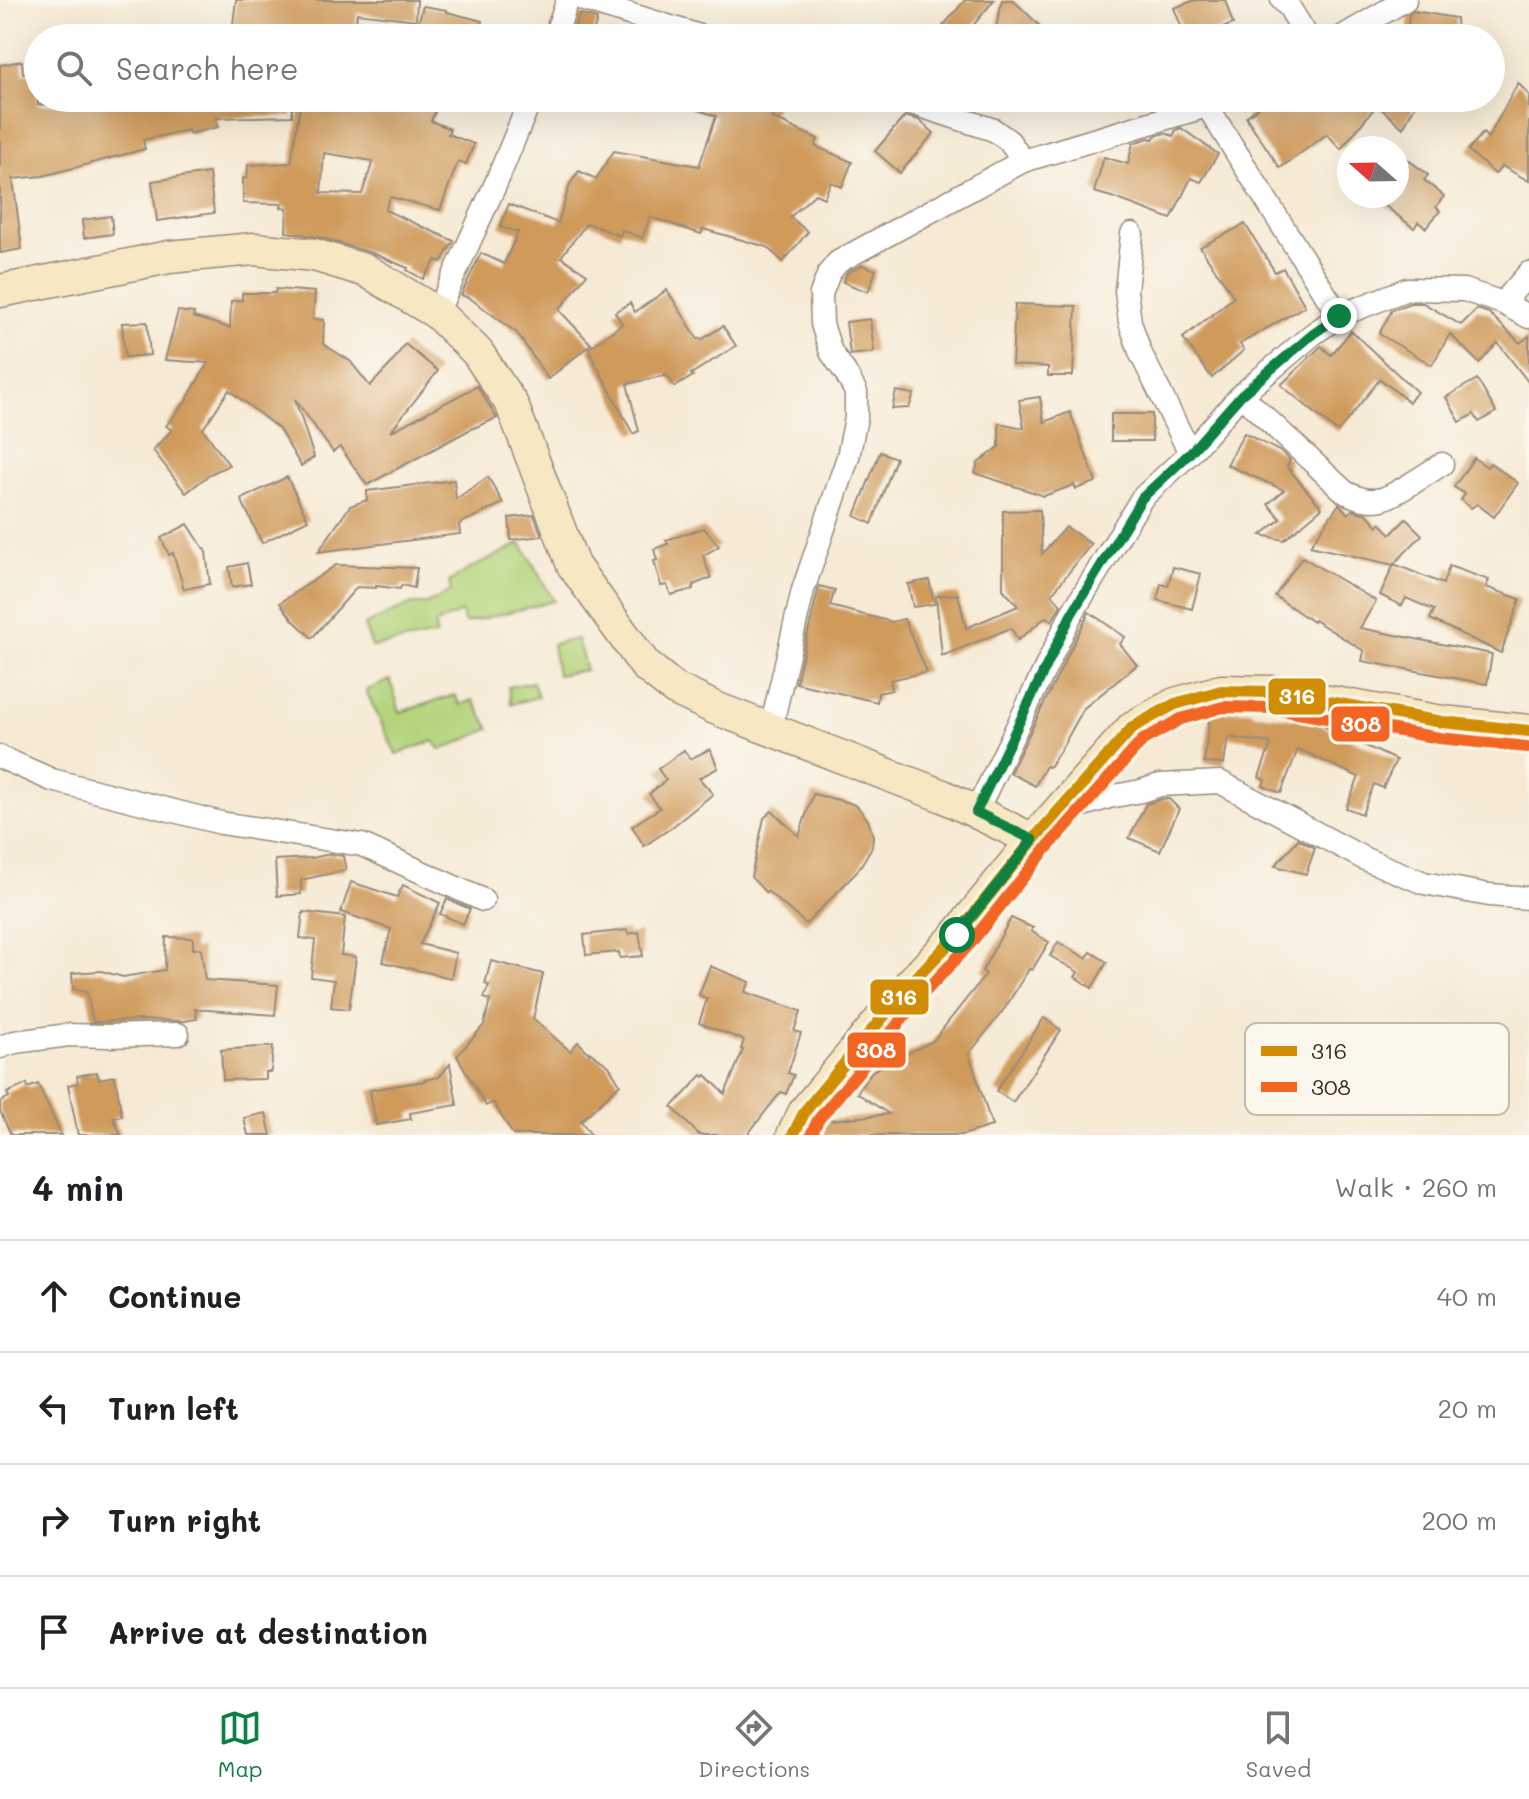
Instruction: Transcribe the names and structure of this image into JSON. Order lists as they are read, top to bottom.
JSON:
{
  "lines": ["transit line 316", "transit line 308"],
  "legend": ["316", "308"],
  "north": "left",
  "page": {
    "search": "Search here",
    "heading": ["4 min", "Walk · 260 m"],
    "list": [
      ["Continue", "40 m"],
      ["Turn left", "20 m"],
      ["Turn right", "200 m"],
      "Arrive at destination"
    ],
    "nav": ["Map", "Directions", "Saved"]
  }
}
